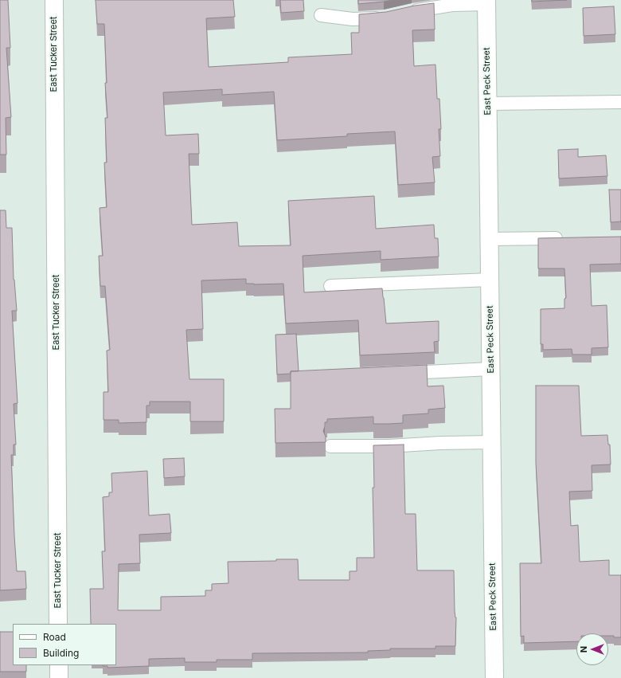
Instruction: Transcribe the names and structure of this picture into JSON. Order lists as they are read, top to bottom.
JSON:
{
  "streets": {
    "street": ["East Tucker Street", "East Peck Street"]
  },
  "legend": ["Road", "Building"],
  "north": "left"
}
